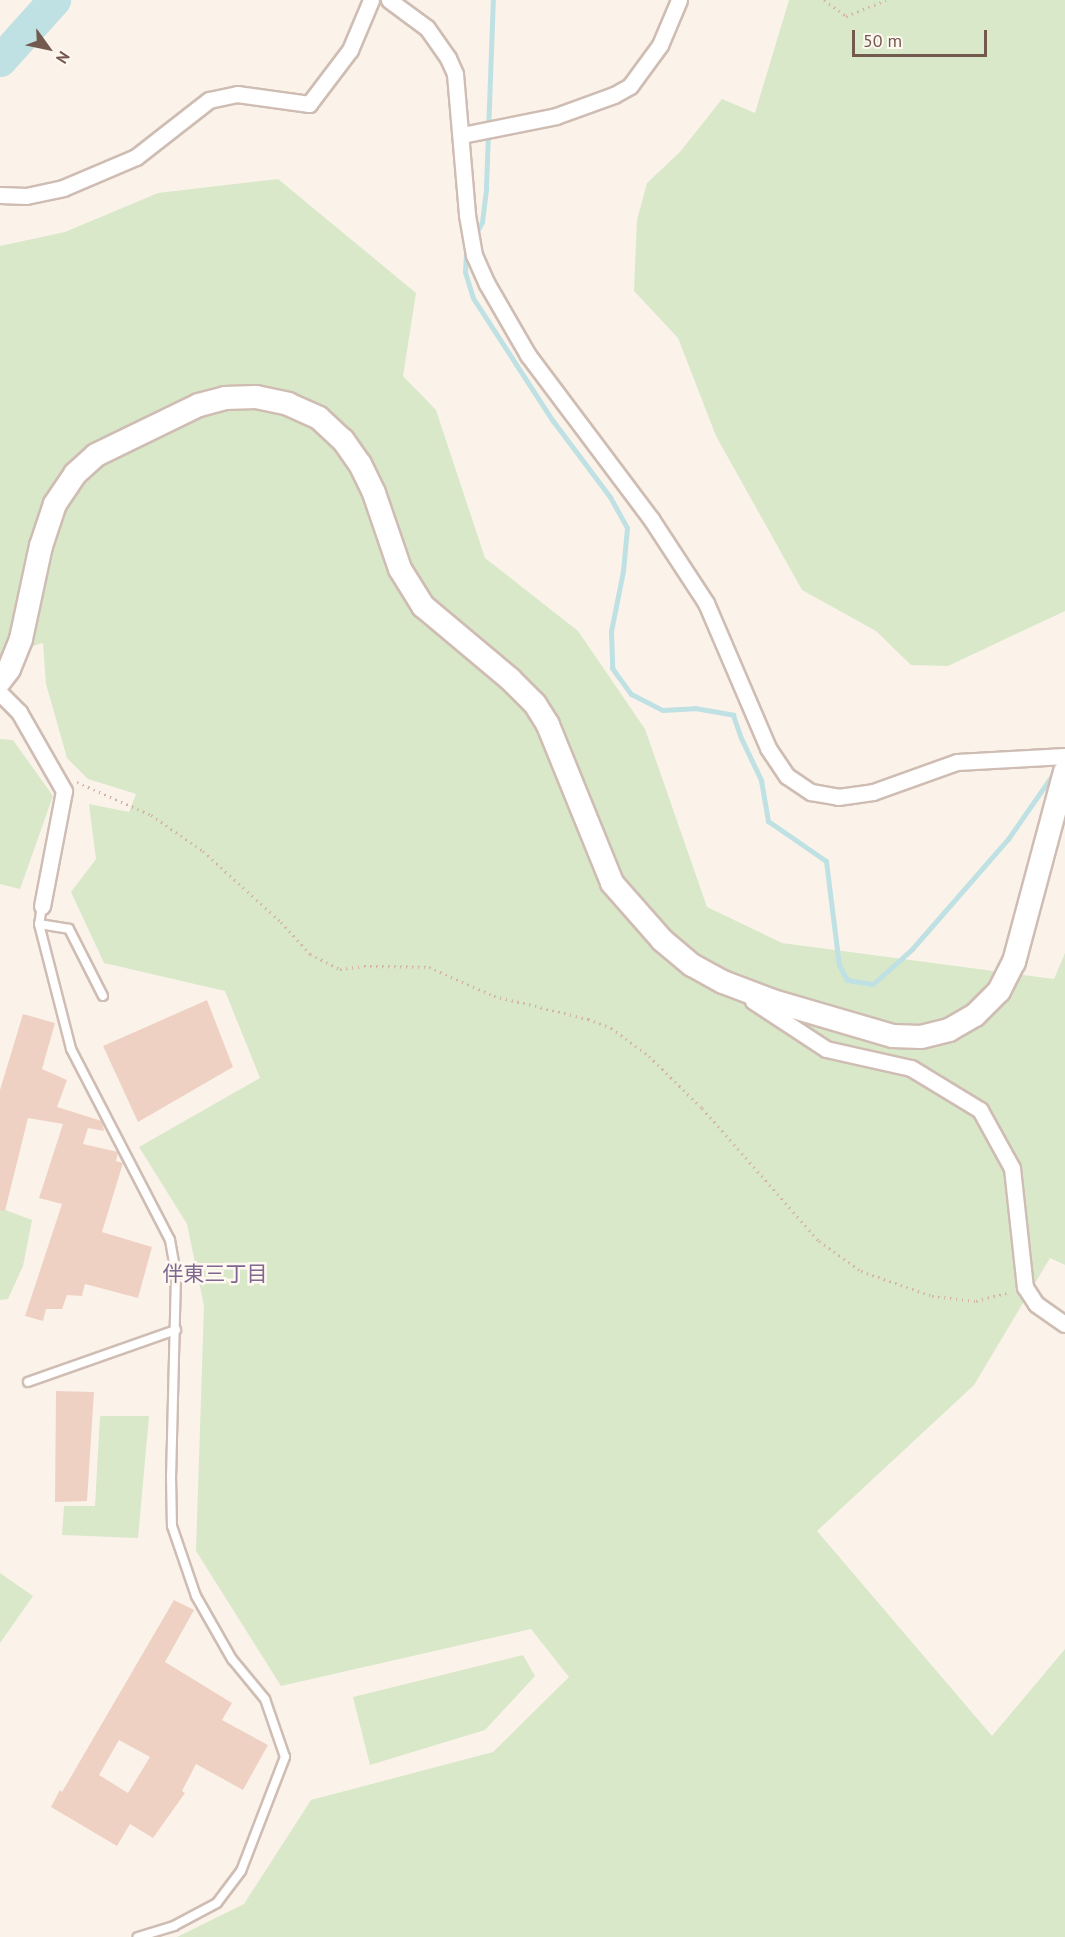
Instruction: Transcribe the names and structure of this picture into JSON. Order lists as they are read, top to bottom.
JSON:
{
  "districts": ["伴東三丁目"],
  "scale_bar": "50 m",
  "north": "bottom right"
}
